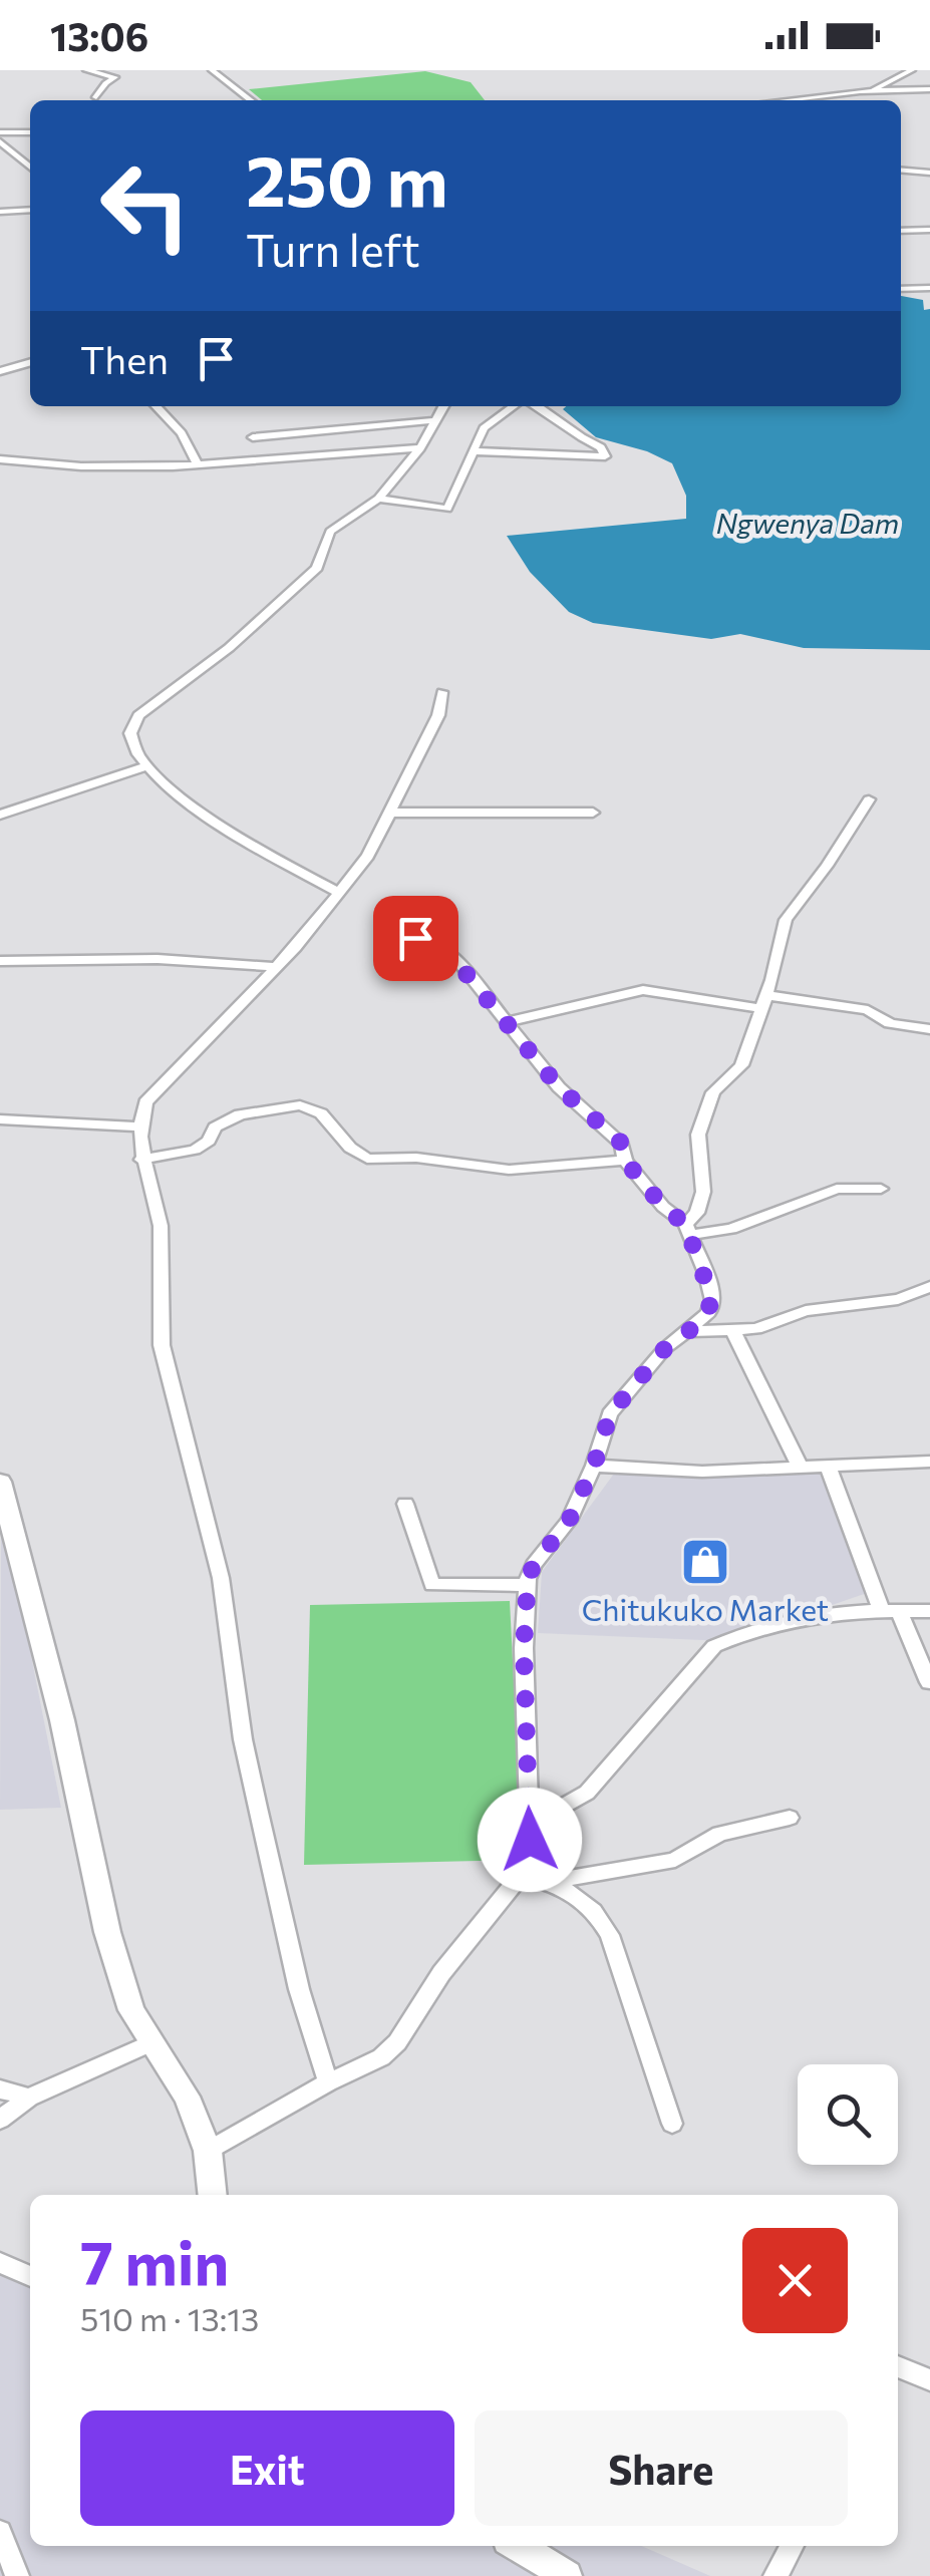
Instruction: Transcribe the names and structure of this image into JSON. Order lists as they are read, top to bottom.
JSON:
{
  "water": ["Ngwenya Dam"],
  "places": {
    "shop": ["Chitukuko Market"]
  },
  "page": {
    "status": "13:06",
    "turn": ["250 m", "Turn left"],
    "then": "Then",
    "heading": ["7 min", "510 m · 13:13"],
    "buttons": ["Exit", "Share"]
  }
}
